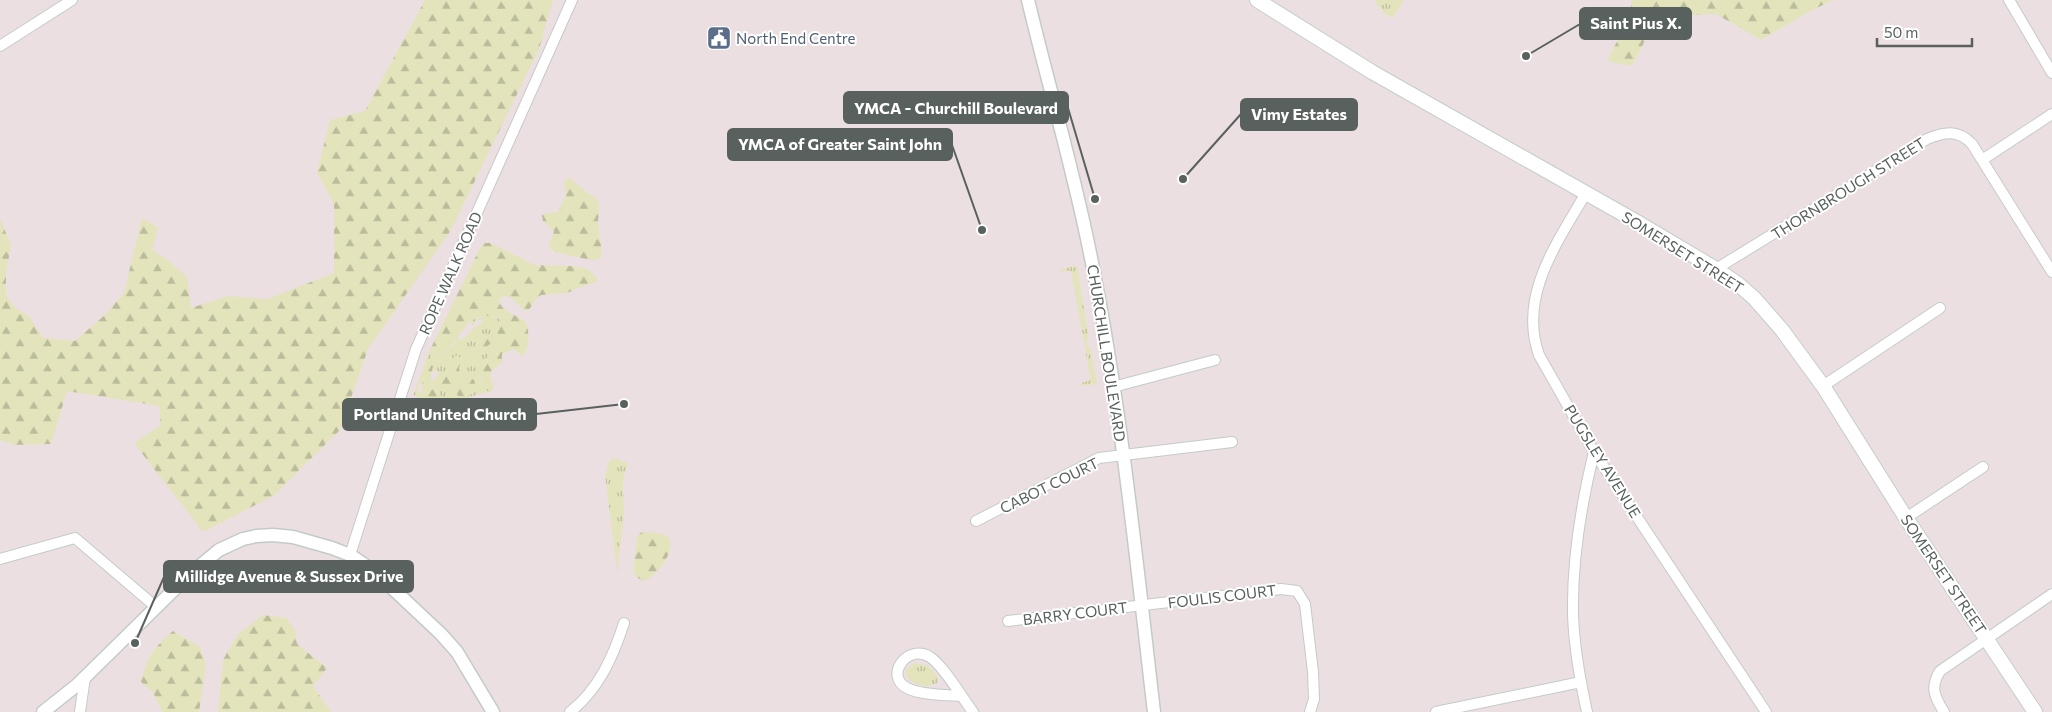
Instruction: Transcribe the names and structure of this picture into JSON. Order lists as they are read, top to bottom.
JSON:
{
  "streets": {
    "main road": ["SOMERSET STREET"],
    "street": [
      "THORNBROUGH STREET",
      "ROPE WALK ROAD",
      "CHURCHILL BOULEVARD",
      "PUGSLEY AVENUE",
      "CABOT COURT",
      "FOULIS COURT",
      "BARRY COURT"
    ]
  },
  "crossings": [
    ["THORNBROUGH STREET", "SOMERSET STREET"],
    ["SOMERSET STREET", "PUGSLEY AVENUE"],
    ["CHURCHILL BOULEVARD", "CABOT COURT"],
    ["CHURCHILL BOULEVARD", "FOULIS COURT"],
    ["CHURCHILL BOULEVARD", "BARRY COURT"],
    ["FOULIS COURT", "BARRY COURT"]
  ],
  "places": {
    "public building": ["North End Centre"],
    "other": [
      "Saint Pius X.",
      "Vimy Estates",
      "YMCA - Churchill Boulevard",
      "YMCA of Greater Saint John",
      "Portland United Church",
      "Millidge Avenue & Sussex Drive"
    ]
  },
  "scale_bar": "50 m"
}
